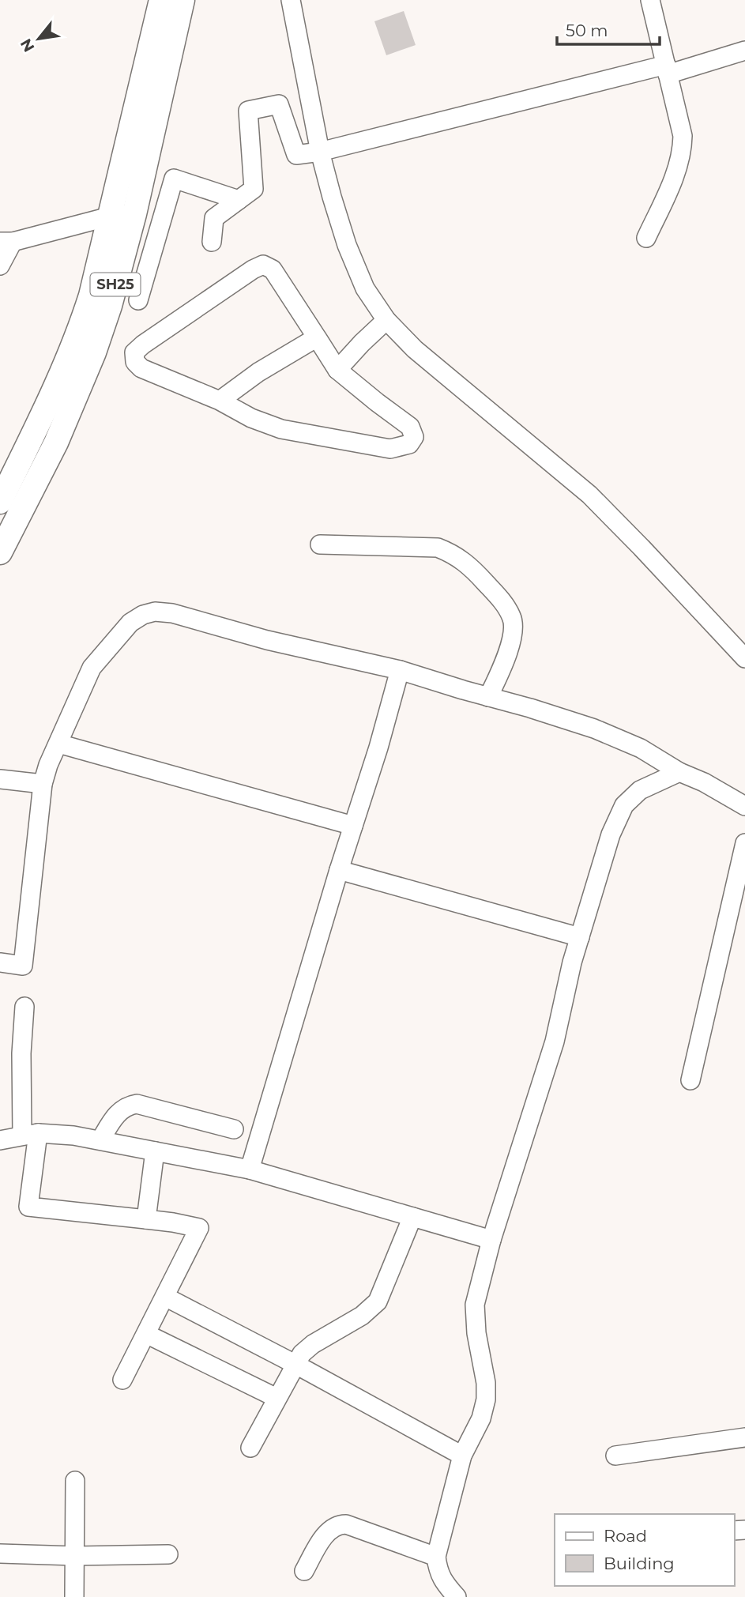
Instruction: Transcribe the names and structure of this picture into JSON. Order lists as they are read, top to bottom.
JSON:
{
  "streets": {
    "main road": ["SH25"]
  },
  "legend": ["Road", "Building"],
  "scale_bar": "50 m",
  "north": "bottom left"
}
